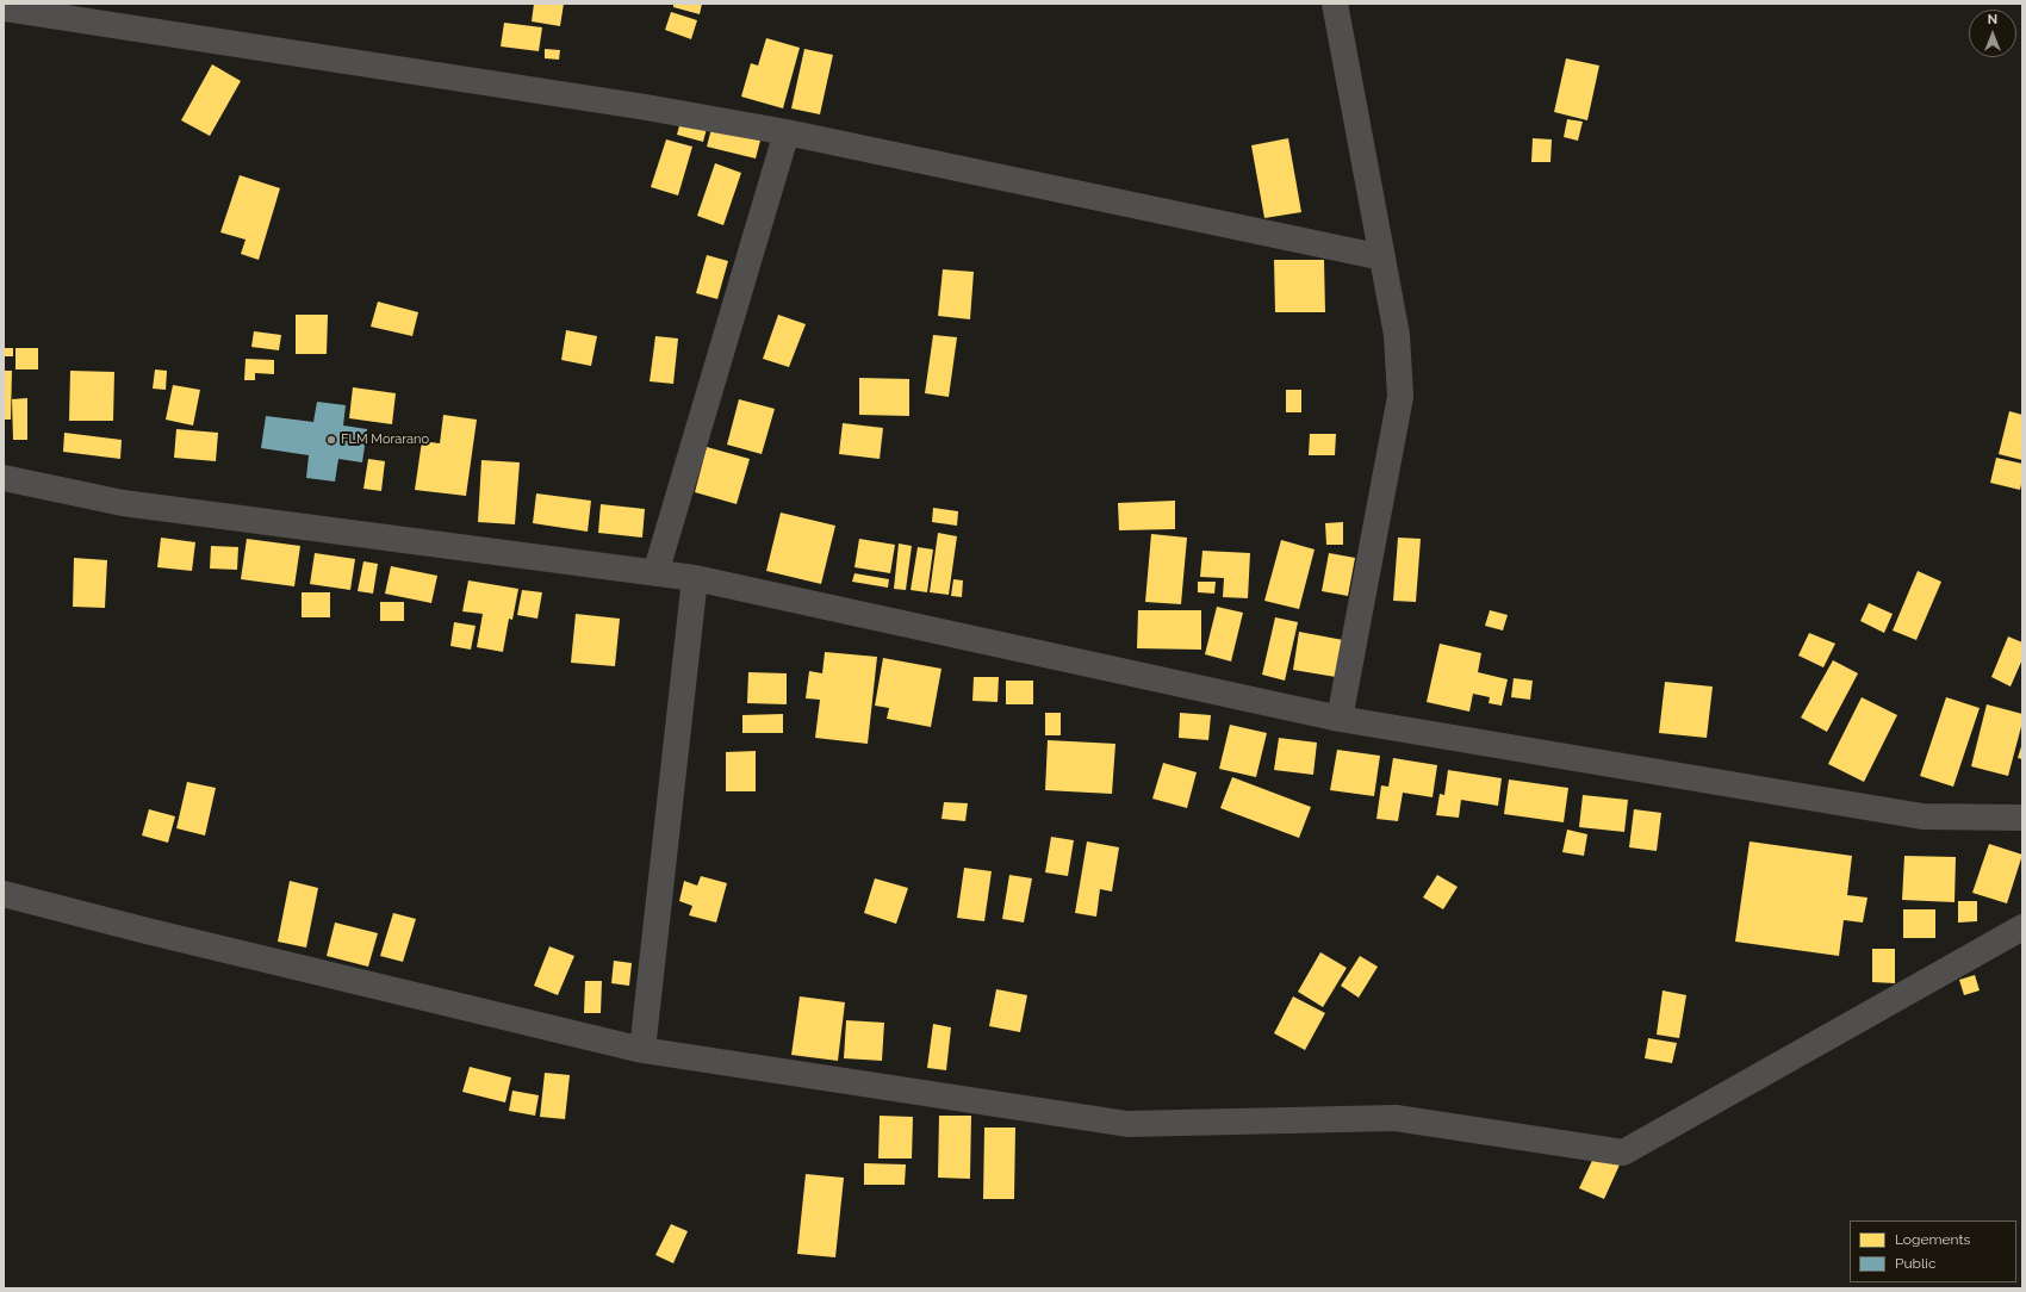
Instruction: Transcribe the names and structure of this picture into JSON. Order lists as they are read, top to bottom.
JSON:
{
  "places": ["FLM Morarano"],
  "legend": ["Logements", "Public"],
  "north": "top"
}
